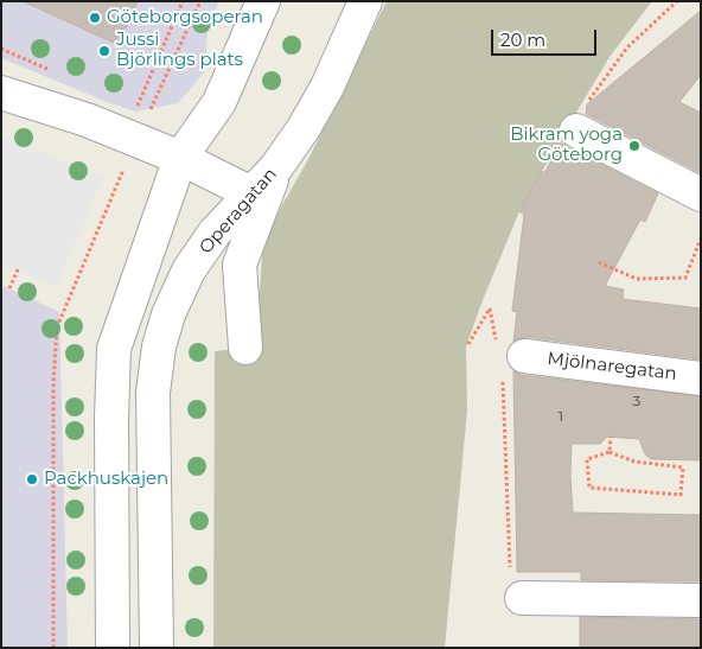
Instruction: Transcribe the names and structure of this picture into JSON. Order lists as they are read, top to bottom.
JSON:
{
  "streets": {
    "street": ["Operagatan", "Mjölnaregatan"]
  },
  "places": [
    "Göteborgsoperan",
    "Jussi Björlings plats",
    "Bikram yoga Göteborg",
    "Packhuskajen"
  ],
  "house_numbers": ["3", "1"],
  "scale_bar": "20 m"
}
